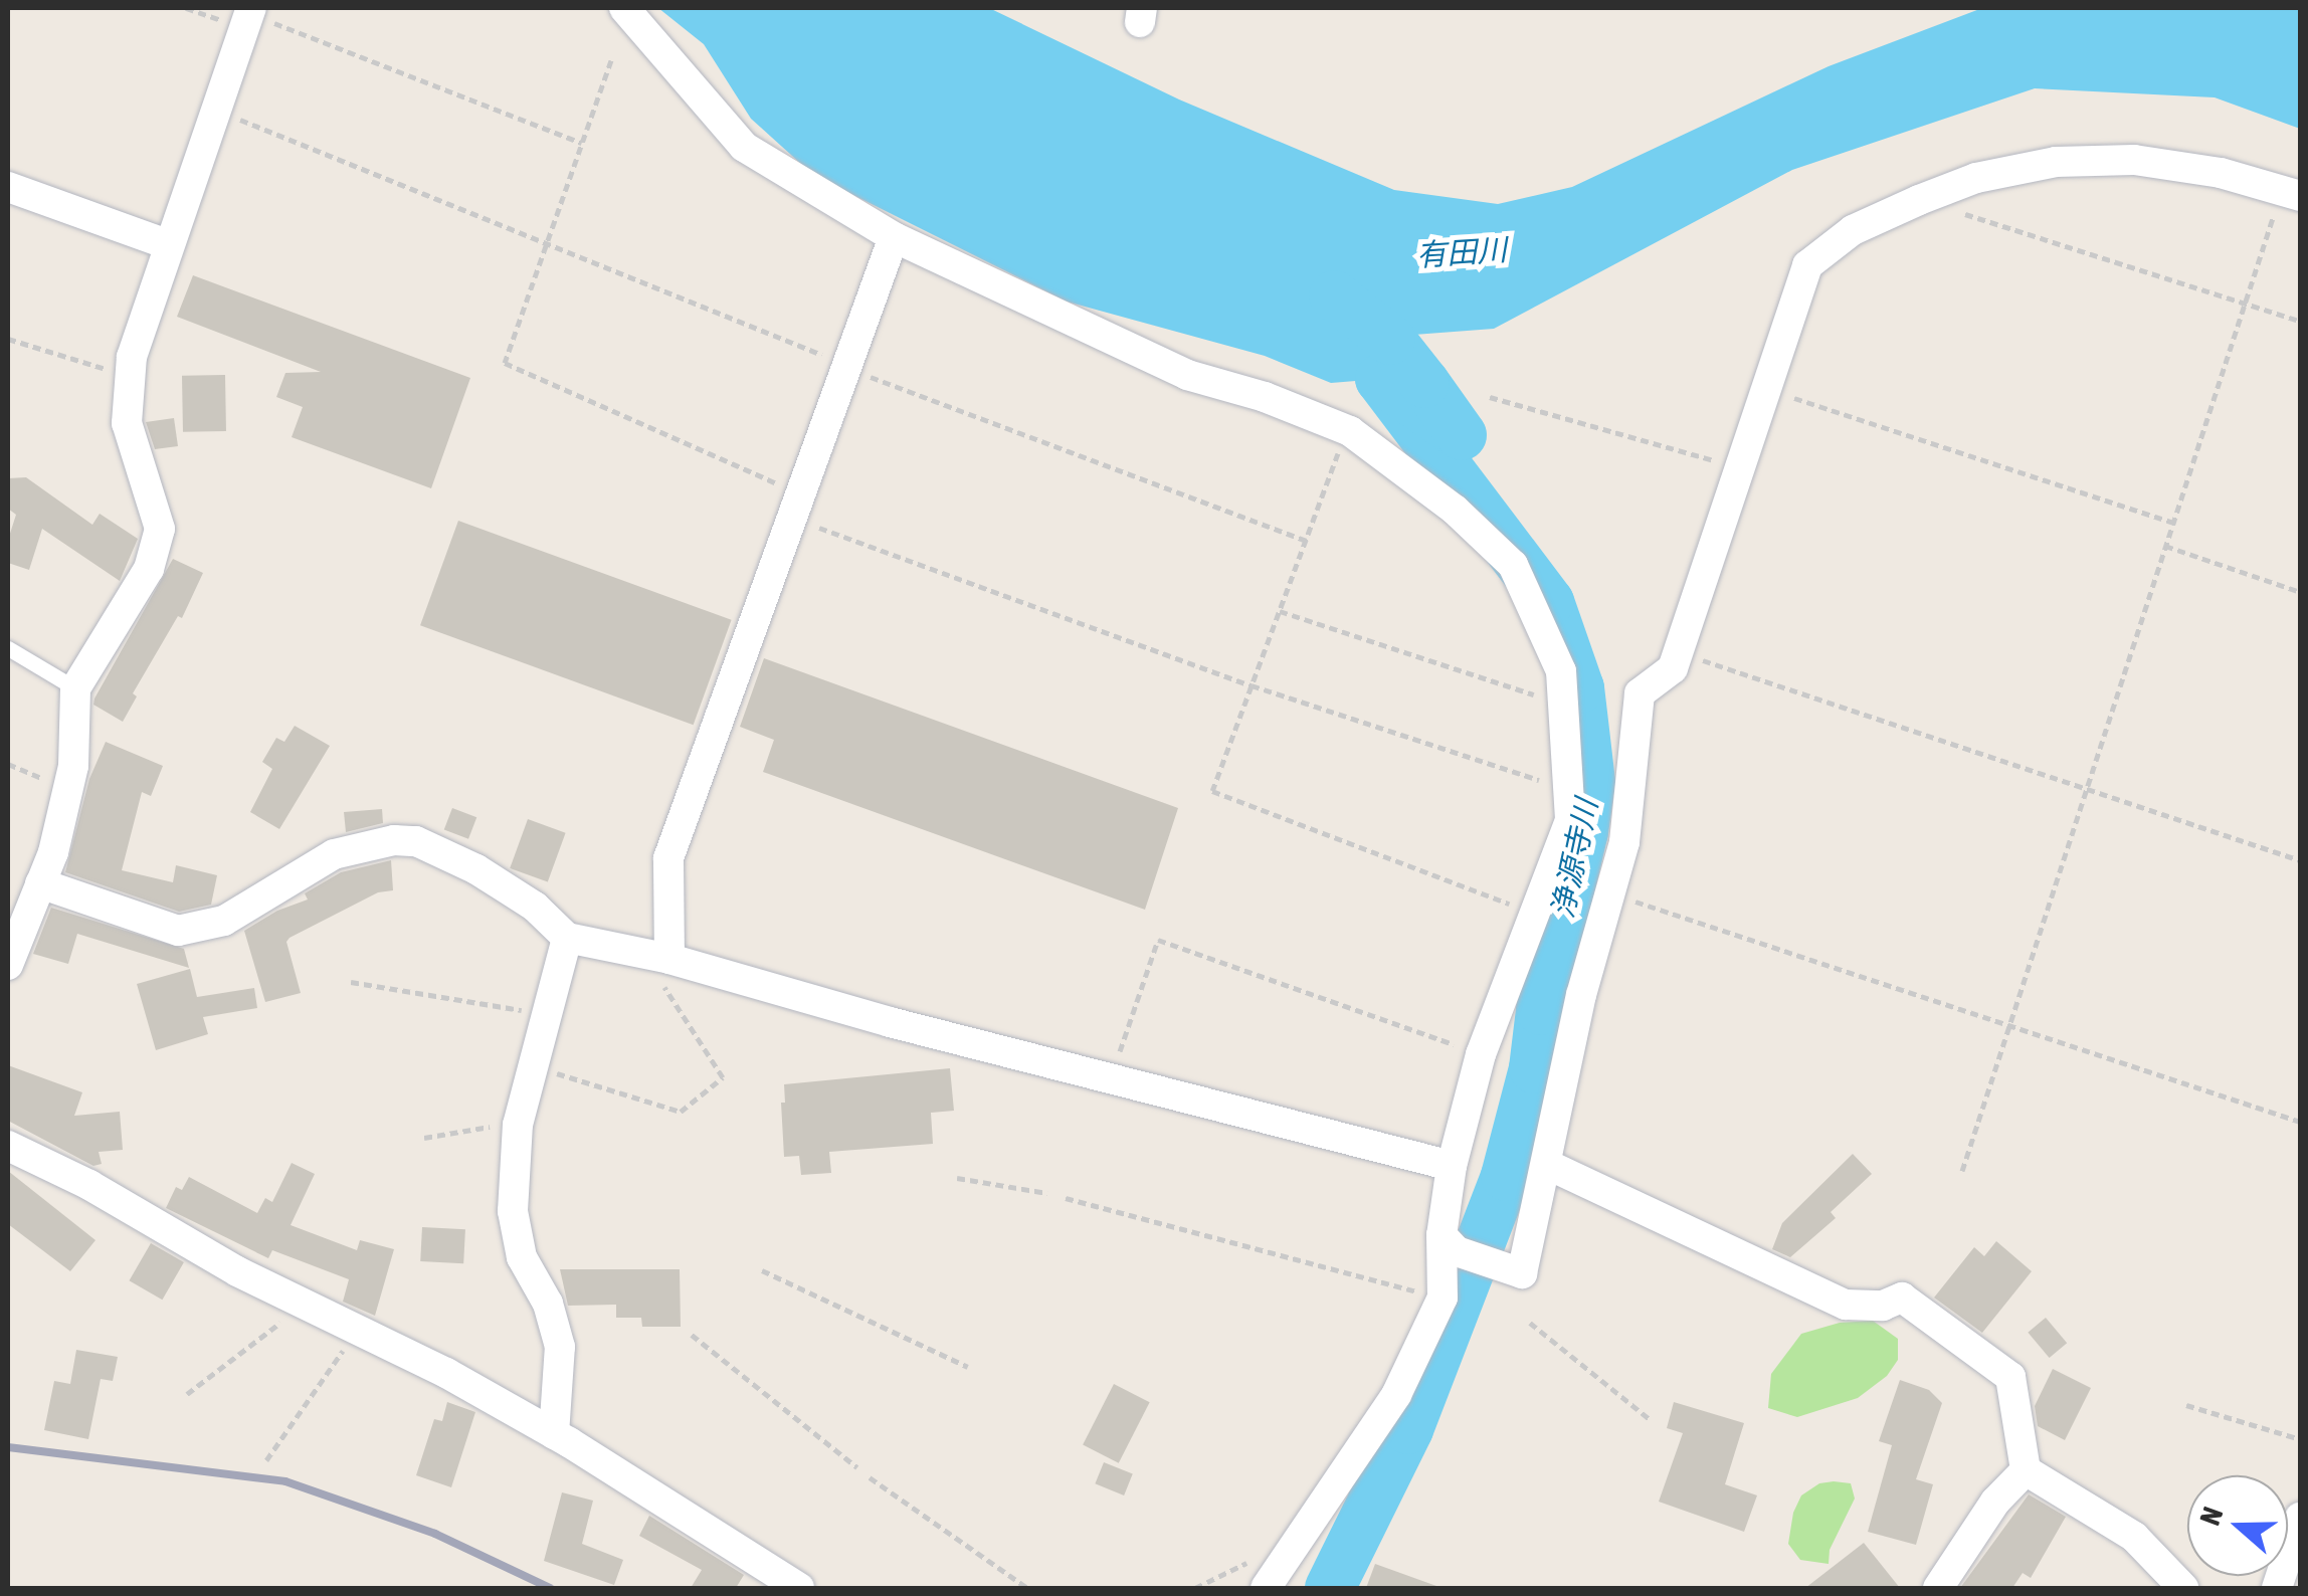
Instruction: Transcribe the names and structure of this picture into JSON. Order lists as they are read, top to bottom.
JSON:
{
  "water": ["有田川", "浄源寺川"],
  "north": "left"
}
